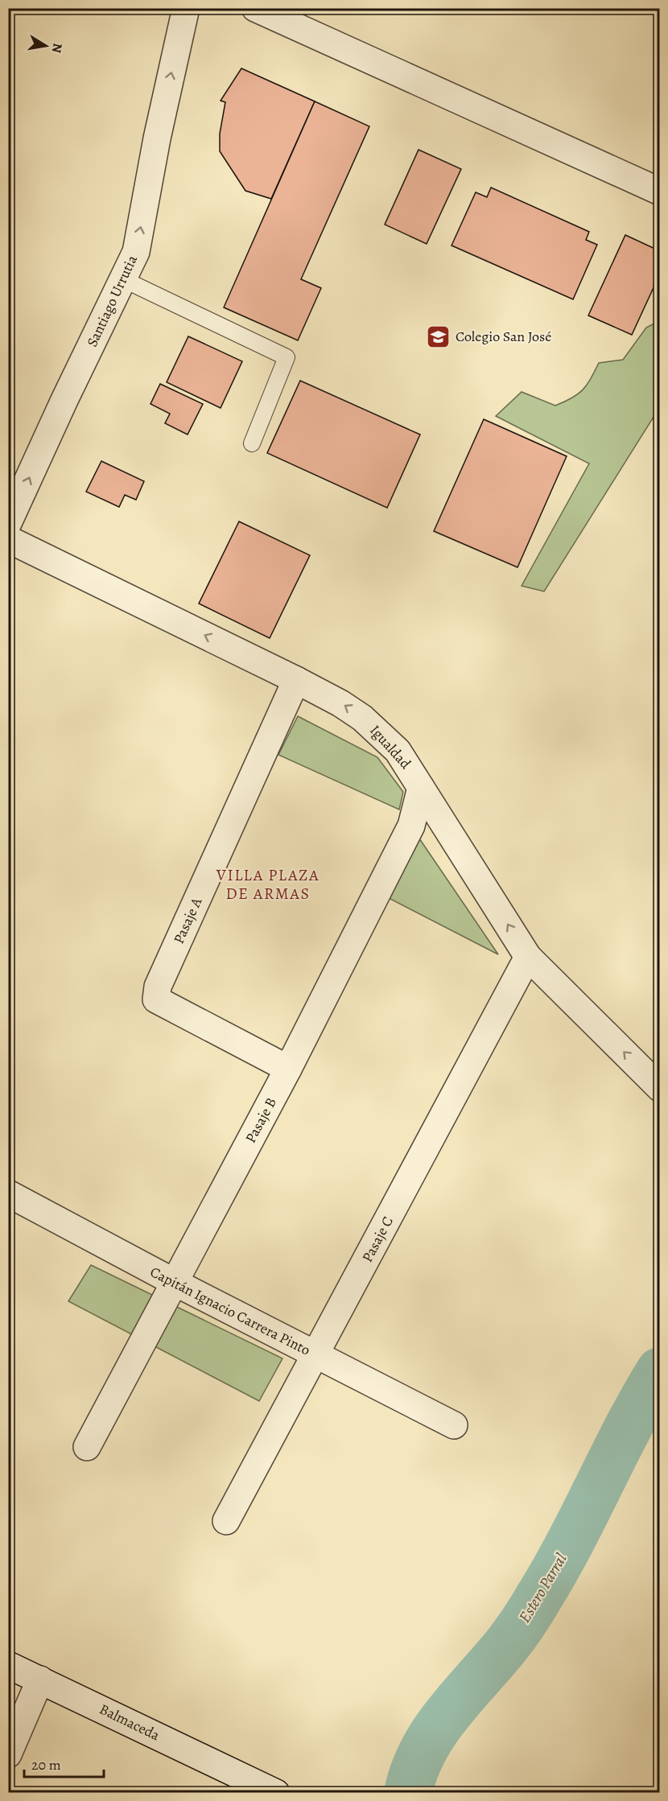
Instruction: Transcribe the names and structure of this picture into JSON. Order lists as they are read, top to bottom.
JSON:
{
  "streets": {
    "street": [
      "Santiago Urrutia",
      "Igualdad",
      "Pasaje A",
      "Pasaje B",
      "Pasaje C",
      "Capitán Ignacio Carrera Pinto",
      "Balmaceda"
    ]
  },
  "crossings": [
    ["Igualdad", "Pasaje A"],
    ["Igualdad", "Pasaje B"],
    ["Igualdad", "Pasaje C"],
    ["Pasaje A", "Pasaje B"],
    ["Pasaje B", "Capitán Ignacio Carrera Pinto"],
    ["Pasaje C", "Capitán Ignacio Carrera Pinto"]
  ],
  "one_way": ["Santiago Urrutia", "Igualdad"],
  "districts": ["VILLA PLAZA DE ARMAS"],
  "water": ["Estero Parral"],
  "places": {
    "school or university": ["Colegio San José"]
  },
  "scale_bar": "20 m",
  "north": "right"
}
